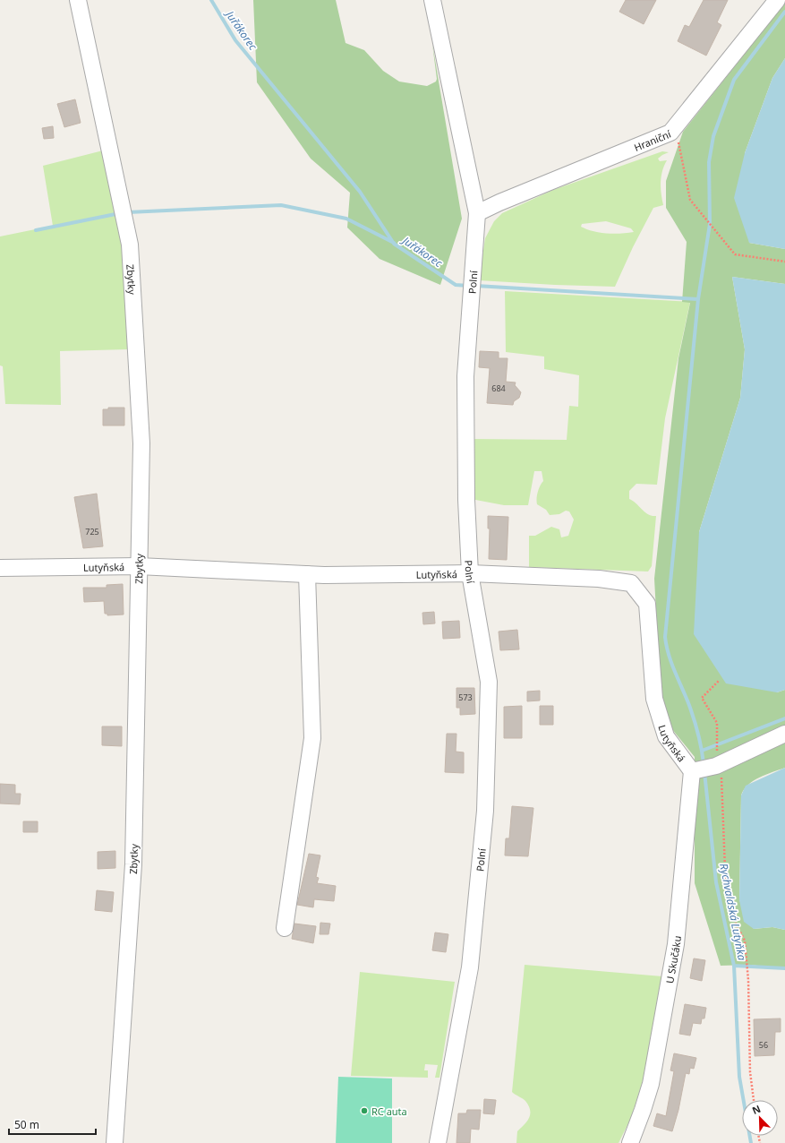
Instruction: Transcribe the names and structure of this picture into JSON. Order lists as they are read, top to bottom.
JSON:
{
  "streets": {
    "street": [
      "Hraniční",
      "Zbytky",
      "Polní",
      "Lutyňská",
      "U Skučáku"
    ]
  },
  "crossings": [
    ["Hraniční", "Polní"],
    ["Zbytky", "Lutyňská"],
    ["Polní", "Lutyňská"],
    ["Lutyňská", "U Skučáku"]
  ],
  "water": ["Juřákorec", "Rychvaldská Lutyňka"],
  "places": ["RC auta"],
  "house_numbers": [
    "684",
    "725",
    "573",
    "56"
  ],
  "scale_bar": "50 m",
  "north": "top left"
}
